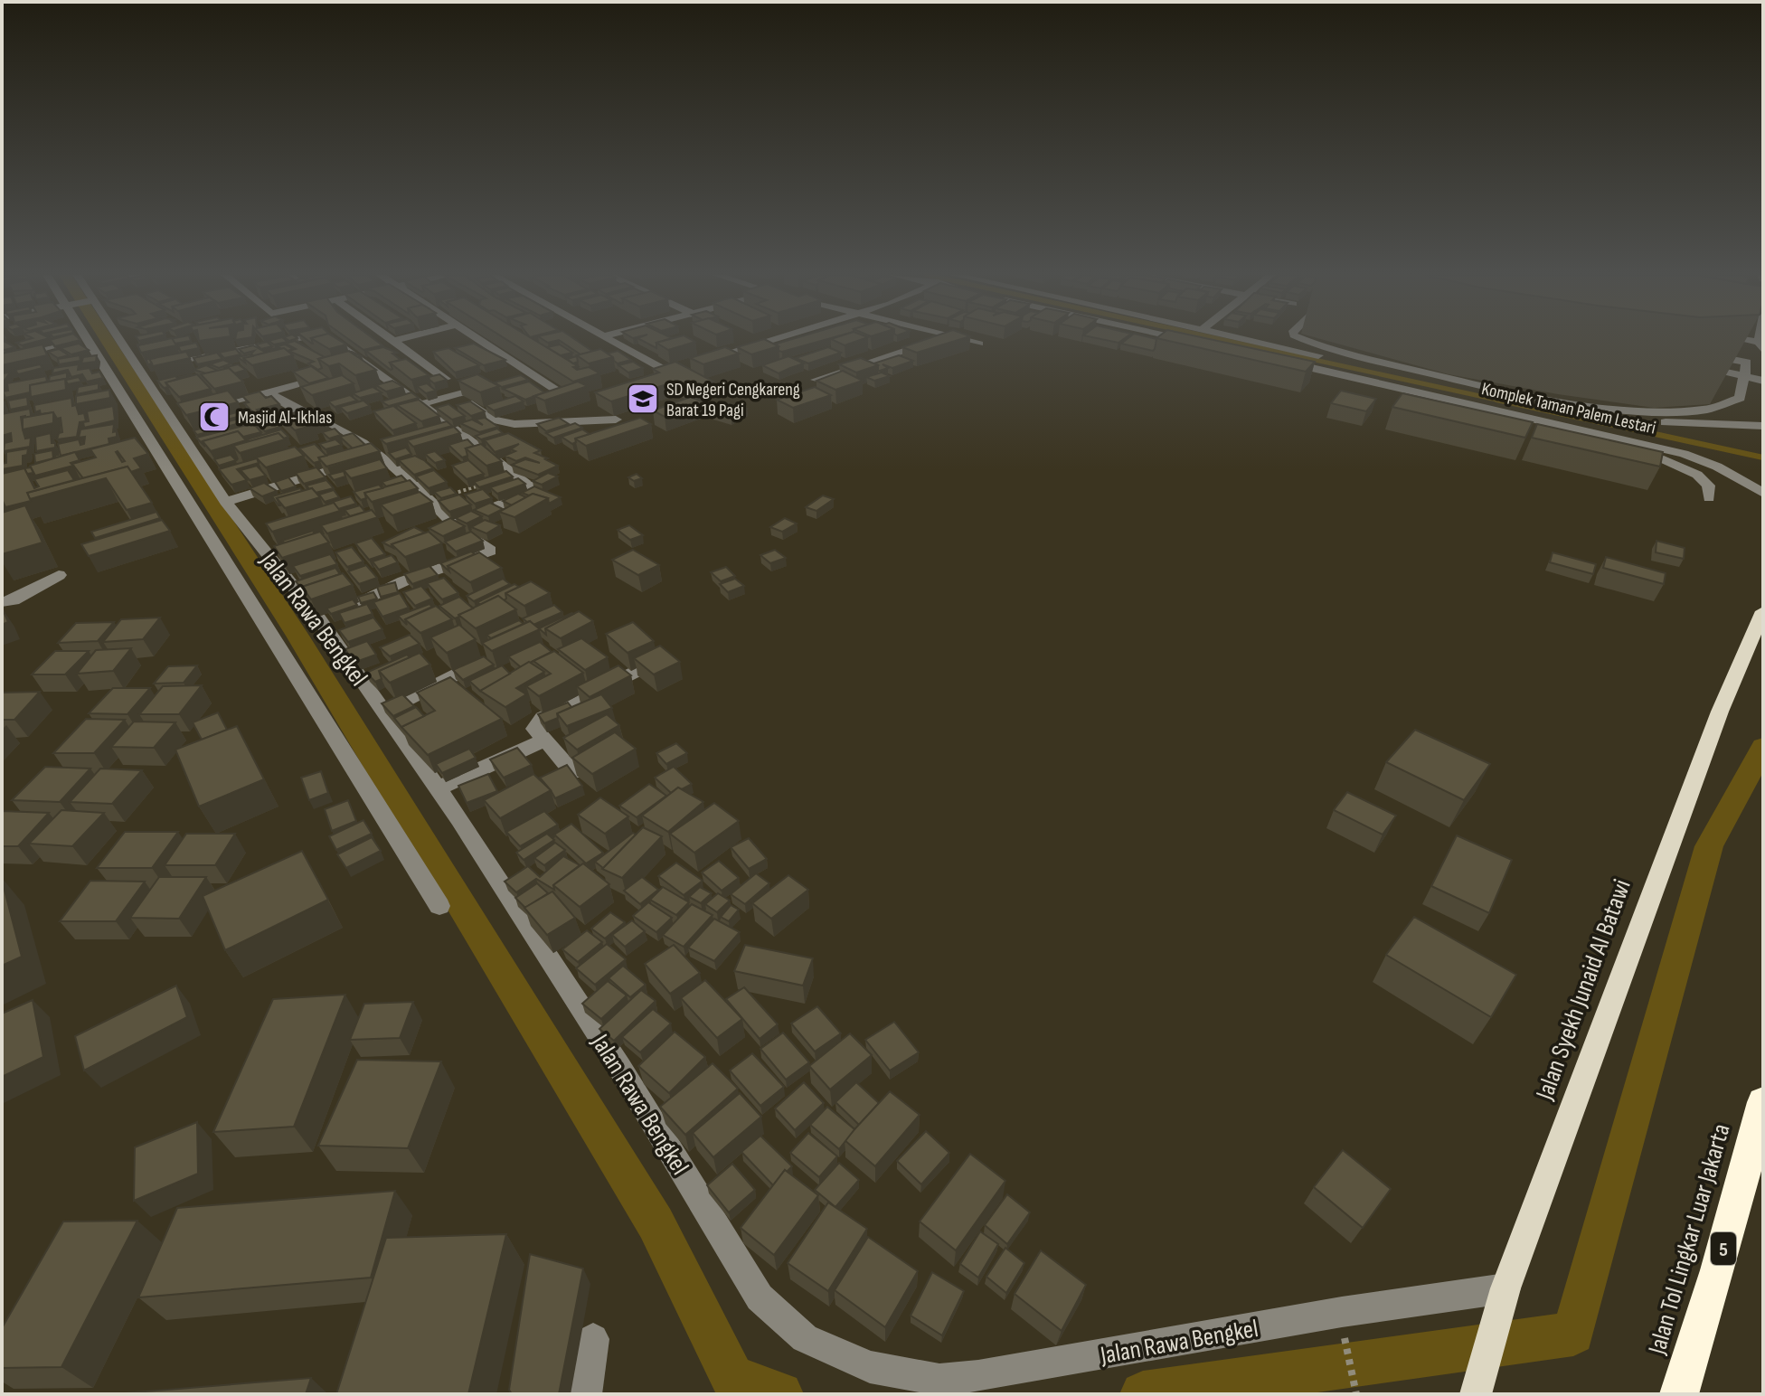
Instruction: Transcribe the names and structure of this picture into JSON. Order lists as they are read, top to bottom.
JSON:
{
  "streets": {
    "highway": ["Jalan Tol Lingkar Luar Jakarta", "5"],
    "main road": ["Jalan Syekh Junaid Al Batawi"],
    "street": ["Komplek Taman Palem Lestari", "Jalan Rawa Bengkel"]
  },
  "crossings": [
    ["Jalan Rawa Bengkel", "Jalan Syekh Junaid Al Batawi"]
  ],
  "places": {
    "school or university": ["SD Negeri Cengkareng Barat 19 Pagi"],
    "mosque": ["Masjid Al-Ikhlas"]
  }
}
